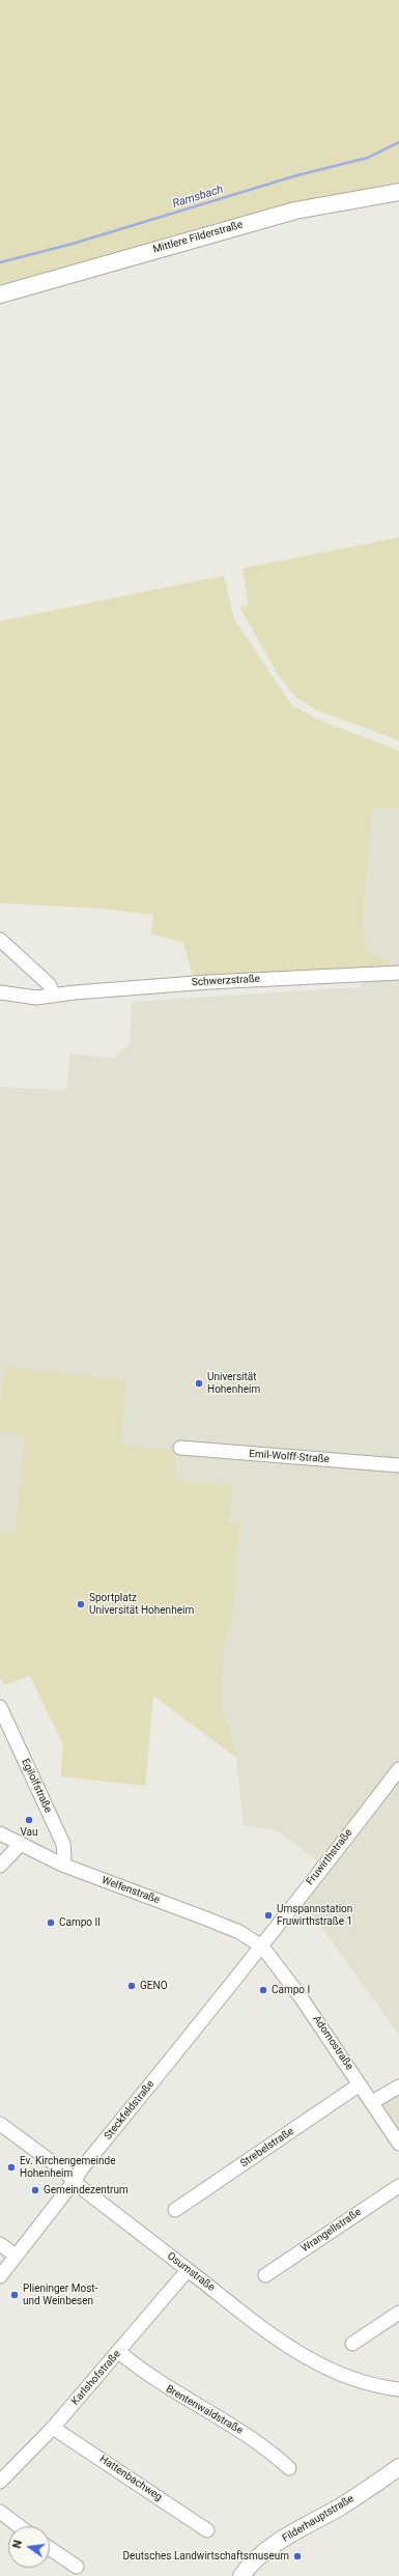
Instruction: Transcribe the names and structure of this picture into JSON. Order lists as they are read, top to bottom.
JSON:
{
  "streets": {
    "main road": ["Mittlere Filderstraße", "Filderhauptstraße"],
    "street": [
      "Schwerzstraße",
      "Emil-Wolff-Straße",
      "Egilolfstraße",
      "Fruwirthstraße",
      "Welfenstraße",
      "Adornostraße",
      "Steckfeldstraße",
      "Strebelstraße",
      "Wrangellstraße",
      "Osumstraße",
      "Karlshofstraße",
      "Brentenwaldstraße",
      "Hattenbachweg"
    ]
  },
  "crossings": [
    ["Egilolfstraße", "Welfenstraße"],
    ["Fruwirthstraße", "Welfenstraße"],
    ["Fruwirthstraße", "Adornostraße"],
    ["Fruwirthstraße", "Steckfeldstraße"],
    ["Welfenstraße", "Adornostraße"],
    ["Welfenstraße", "Steckfeldstraße"],
    ["Adornostraße", "Steckfeldstraße"],
    ["Adornostraße", "Strebelstraße"],
    ["Steckfeldstraße", "Osumstraße"],
    ["Osumstraße", "Karlshofstraße"],
    ["Karlshofstraße", "Brentenwaldstraße"],
    ["Karlshofstraße", "Hattenbachweg"]
  ],
  "water": ["Ramsbach"],
  "places": [
    "Universität Hohenheim",
    "Sportplatz Universität Hohenheim",
    "Vau",
    "Umspannstation Fruwirthstraße 1",
    "Campo II",
    "GENO",
    "Campo I",
    "Ev. Kirchengemeinde Hohenheim",
    "Gemeindezentrum",
    "Plieninger Most- und Weinbesen",
    "Deutsches Landwirtschaftsmuseum"
  ],
  "north": "left"
}
